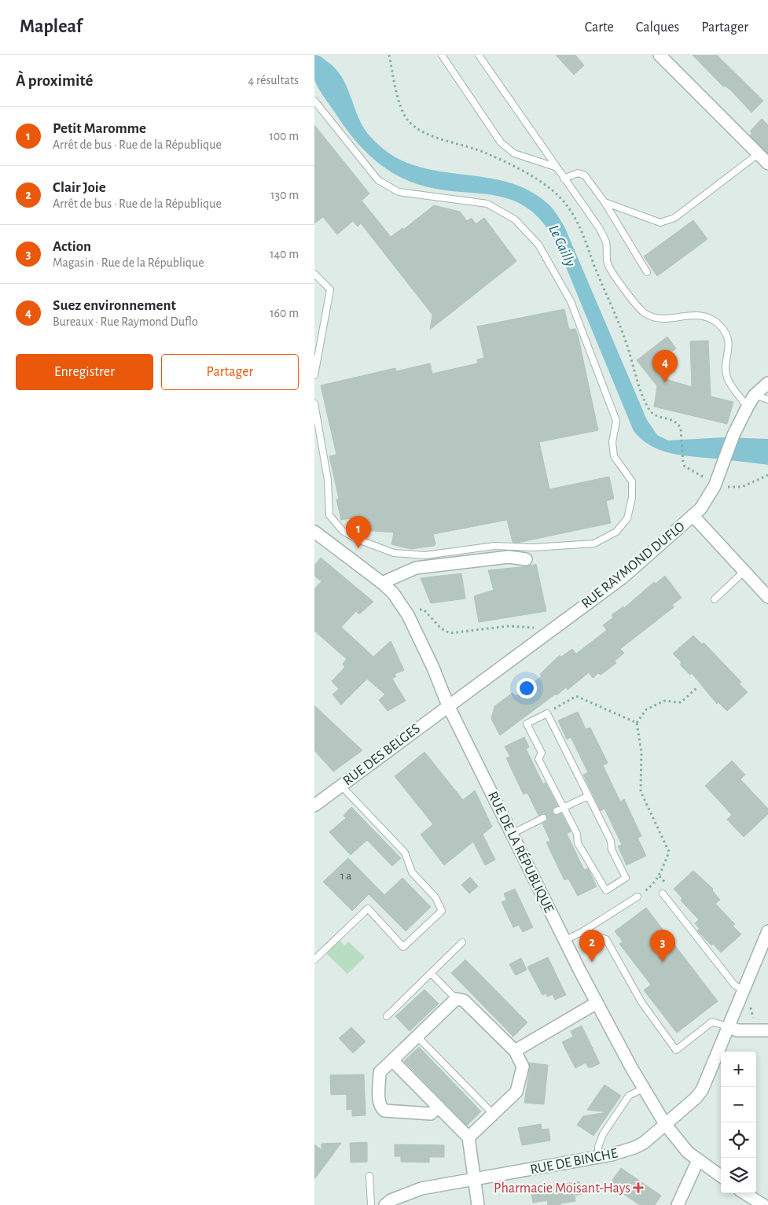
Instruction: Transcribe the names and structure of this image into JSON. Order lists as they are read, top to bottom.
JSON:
{
  "streets": {
    "street": [
      "RUE RAYMOND DUFLO",
      "RUE DES BELGES",
      "RUE DE LA RÉPUBLIQUE",
      "RUE DE BINCHE"
    ]
  },
  "crossings": [
    ["RUE RAYMOND DUFLO", "RUE DES BELGES"],
    ["RUE RAYMOND DUFLO", "RUE DE LA RÉPUBLIQUE"],
    ["RUE DES BELGES", "RUE DE LA RÉPUBLIQUE"],
    ["RUE DE LA RÉPUBLIQUE", "RUE DE BINCHE"]
  ],
  "water": ["Le Cailly"],
  "places": {
    "health": ["Pharmacie Moisant-Hays"]
  },
  "house_numbers": ["1 a"],
  "page": {
    "header": "Mapleaf",
    "nav": ["Carte", "Calques", "Partager"],
    "heading": ["À proximité", "4 résultats"],
    "list": [
      {
        "mark": "1",
        "name": "Petit Maromme",
        "note": "Arrêt de bus · Rue de la République",
        "value": "100 m"
      },
      {
        "mark": "2",
        "name": "Clair Joie",
        "note": "Arrêt de bus · Rue de la République",
        "value": "130 m"
      },
      {
        "mark": "3",
        "name": "Action",
        "note": "Magasin · Rue de la République",
        "value": "140 m"
      },
      {
        "mark": "4",
        "name": "Suez environnement",
        "note": "Bureaux · Rue Raymond Duflo",
        "value": "160 m"
      }
    ],
    "buttons": ["Enregistrer", "Partager"],
    "pins": [
      "4",
      "1",
      "2",
      "3"
    ],
    "map_buttons": ["+", "−"]
  }
}
